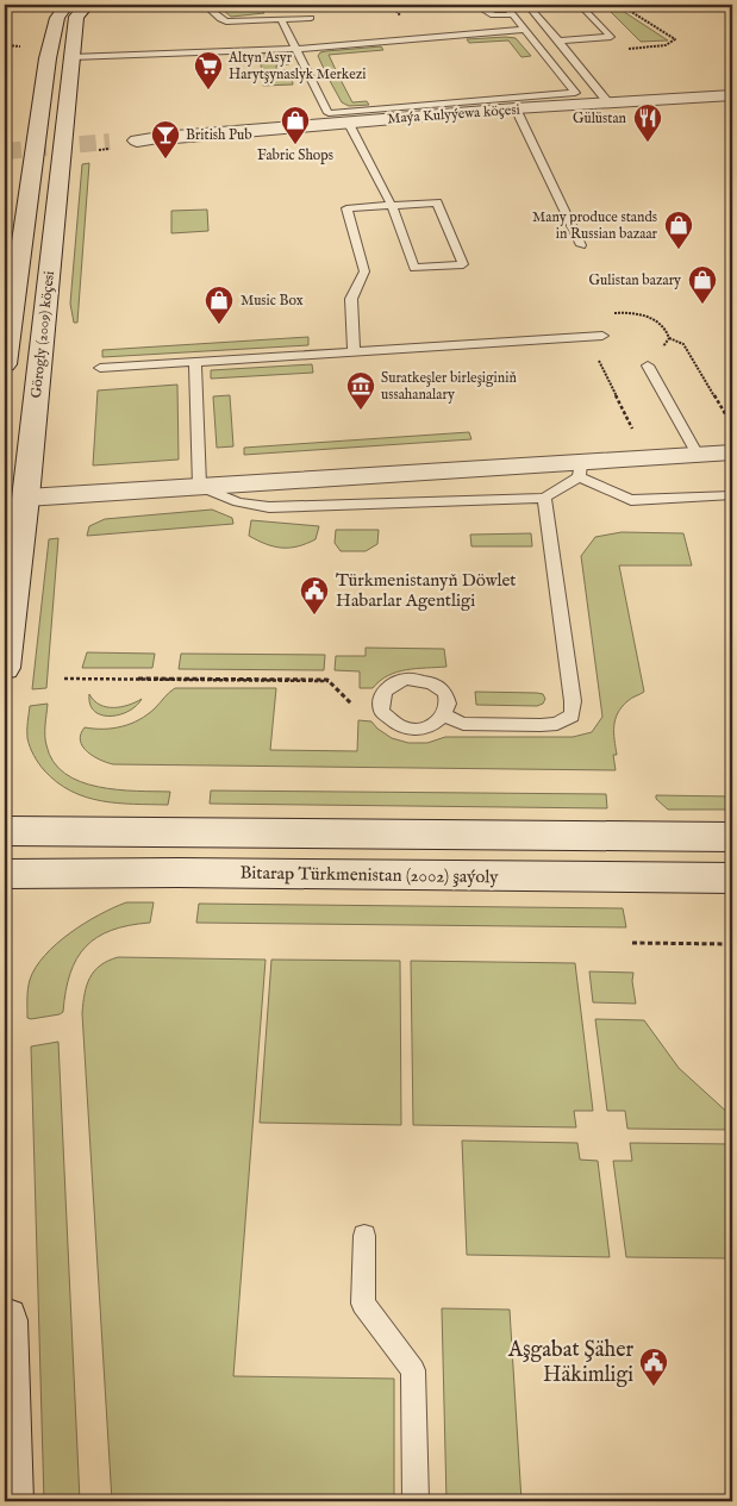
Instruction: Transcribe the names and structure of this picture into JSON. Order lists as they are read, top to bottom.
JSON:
{
  "streets": {
    "street": ["Maýa Kulyýewa köçesi", "Görogly (2009) köçesi", "Bitarap Türkmenistan (2002) şaýoly"]
  },
  "places": {
    "supermarket": ["Altyn Asyr Harytşynaslyk Merkezi"],
    "restaurant": ["Gülüstan"],
    "shop": [
      "Fabric Shops",
      "Many produce stands in Russian bazaar",
      "Gulistan bazary",
      "Music Box"
    ],
    "bar": ["British Pub"],
    "museum": ["Suratkeşler birleşiginiň ussahanalary"],
    "public building": ["Türkmenistanyň Döwlet Habarlar Agentligi", "Aşgabat Şäher Häkimligi"]
  }
}
